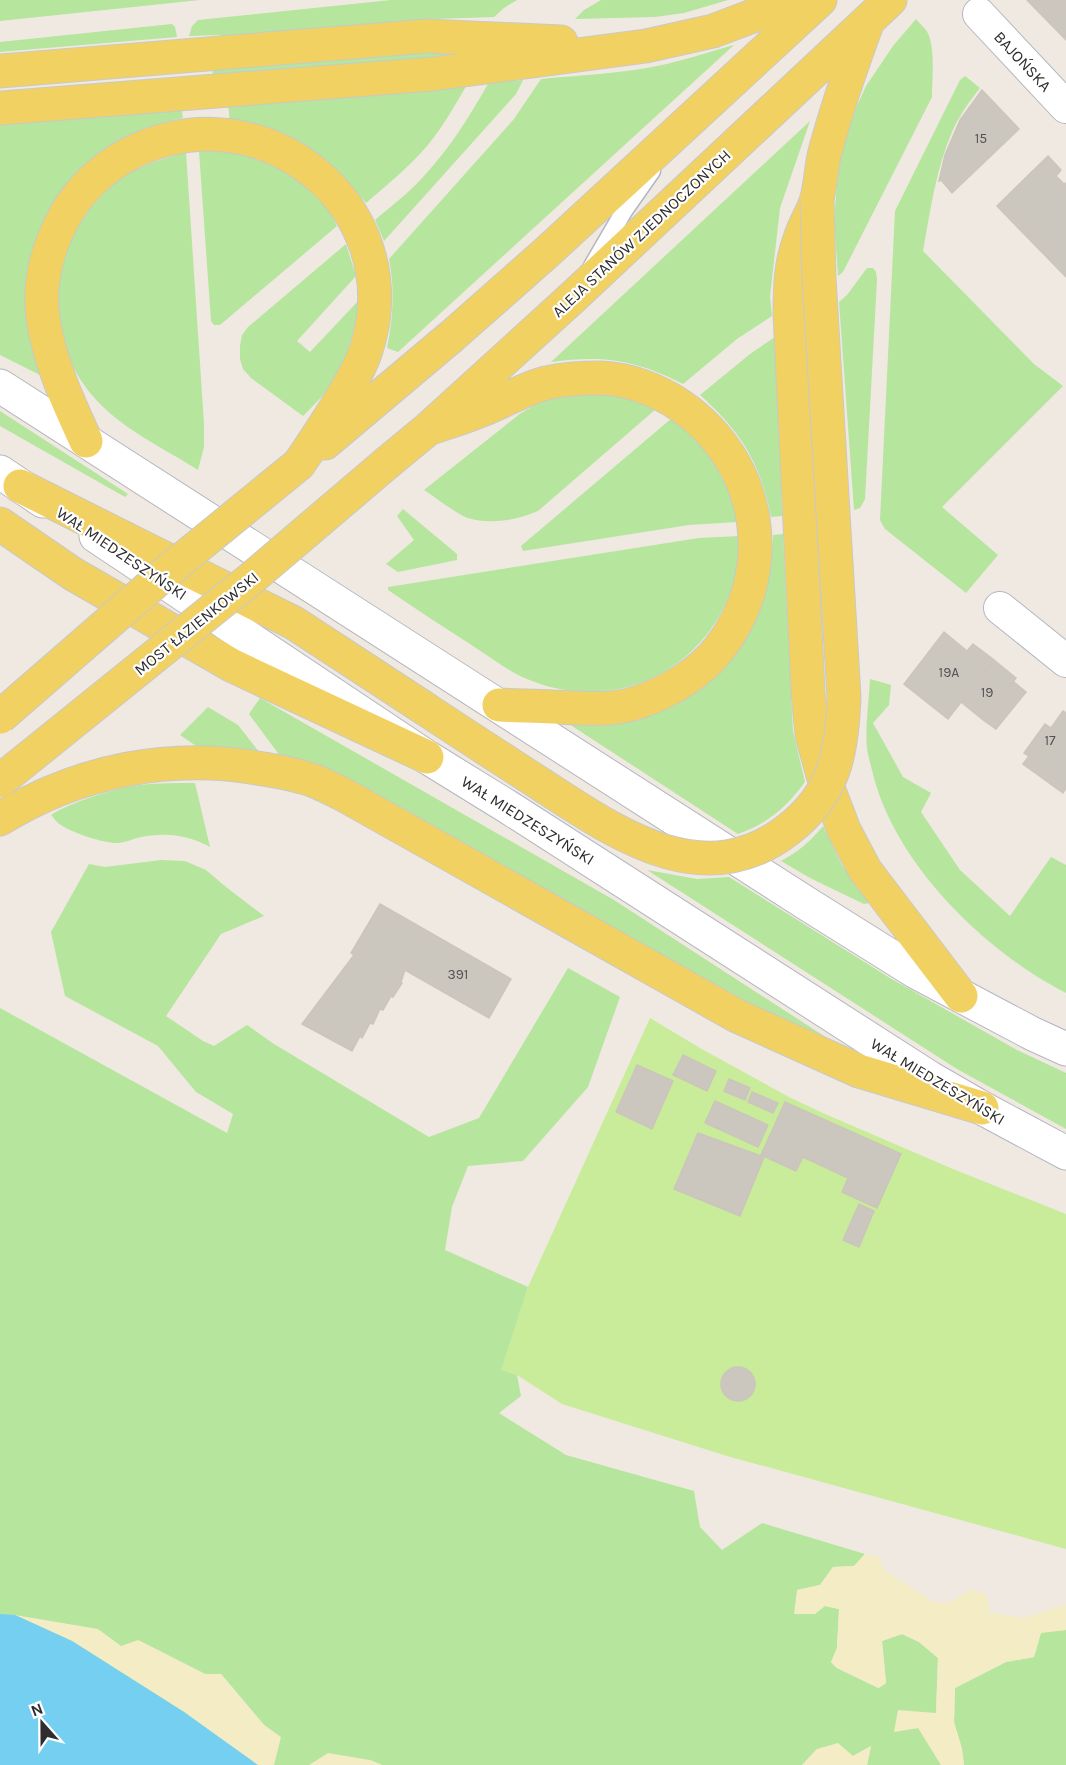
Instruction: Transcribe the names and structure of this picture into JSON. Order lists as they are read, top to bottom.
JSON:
{
  "streets": {
    "main road": ["ALEJA STANÓW ZJEDNOCZONYCH", "WAŁ MIEDZESZYŃSKI", "MOST ŁAZIENKOWSKI"],
    "street": ["BAJOŃSKA"]
  },
  "crossings": [
    ["ALEJA STANÓW ZJEDNOCZONYCH", "MOST ŁAZIENKOWSKI"]
  ],
  "house_numbers": [
    "15",
    "19A",
    "19",
    "17",
    "391"
  ],
  "north": "top"
}
